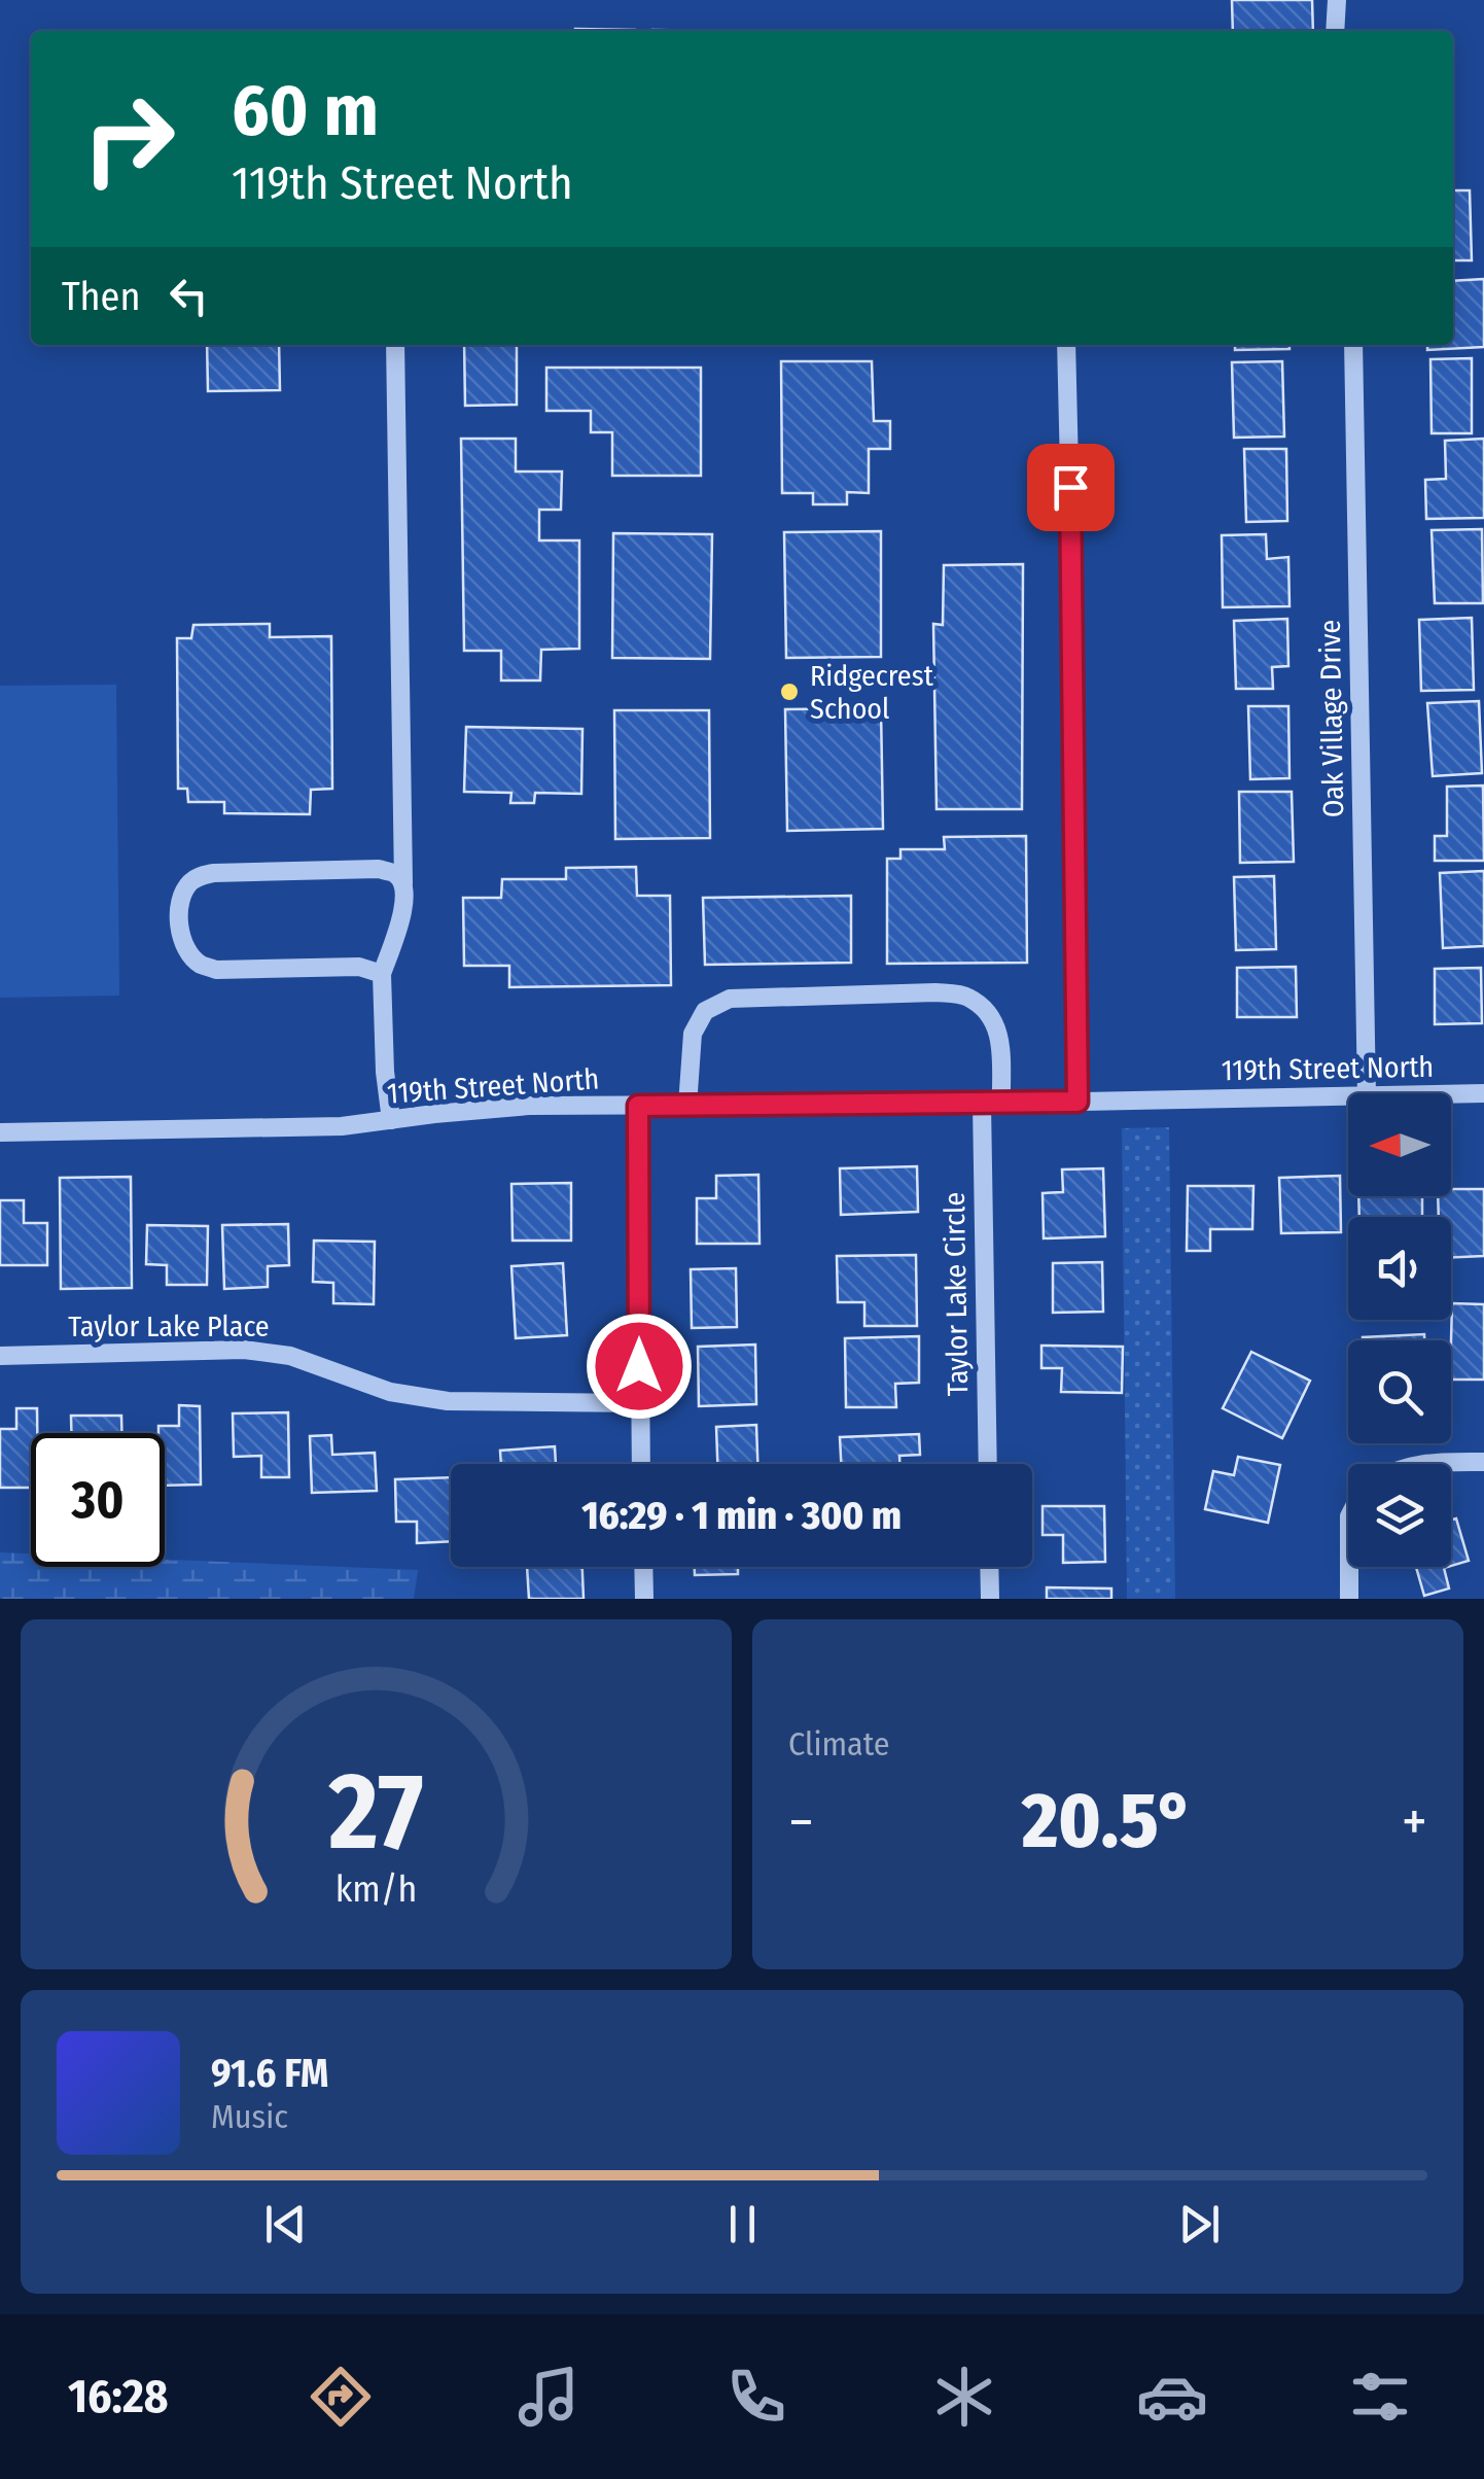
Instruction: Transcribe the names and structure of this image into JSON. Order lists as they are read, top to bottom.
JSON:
{
  "streets": {
    "street": [
      "Oak Village Drive",
      "119th Street North",
      "Taylor Lake Circle",
      "Taylor Lake Place"
    ]
  },
  "crossings": [
    ["119th Street North", "Taylor Lake Circle"]
  ],
  "places": ["Ridgecrest School"],
  "north": "left",
  "page": {
    "turn": ["60 m", "119th Street North"],
    "then": "Then",
    "limit": "30",
    "trip": "16:29 · 1 min · 300 m",
    "tile": "Climate",
    "heat": ["−", "20.5°", "+"],
    "song": ["91.6 FM", "Music"],
    "tabs": "16:28",
    "gauge": ["27", "km/h"]
  }
}
